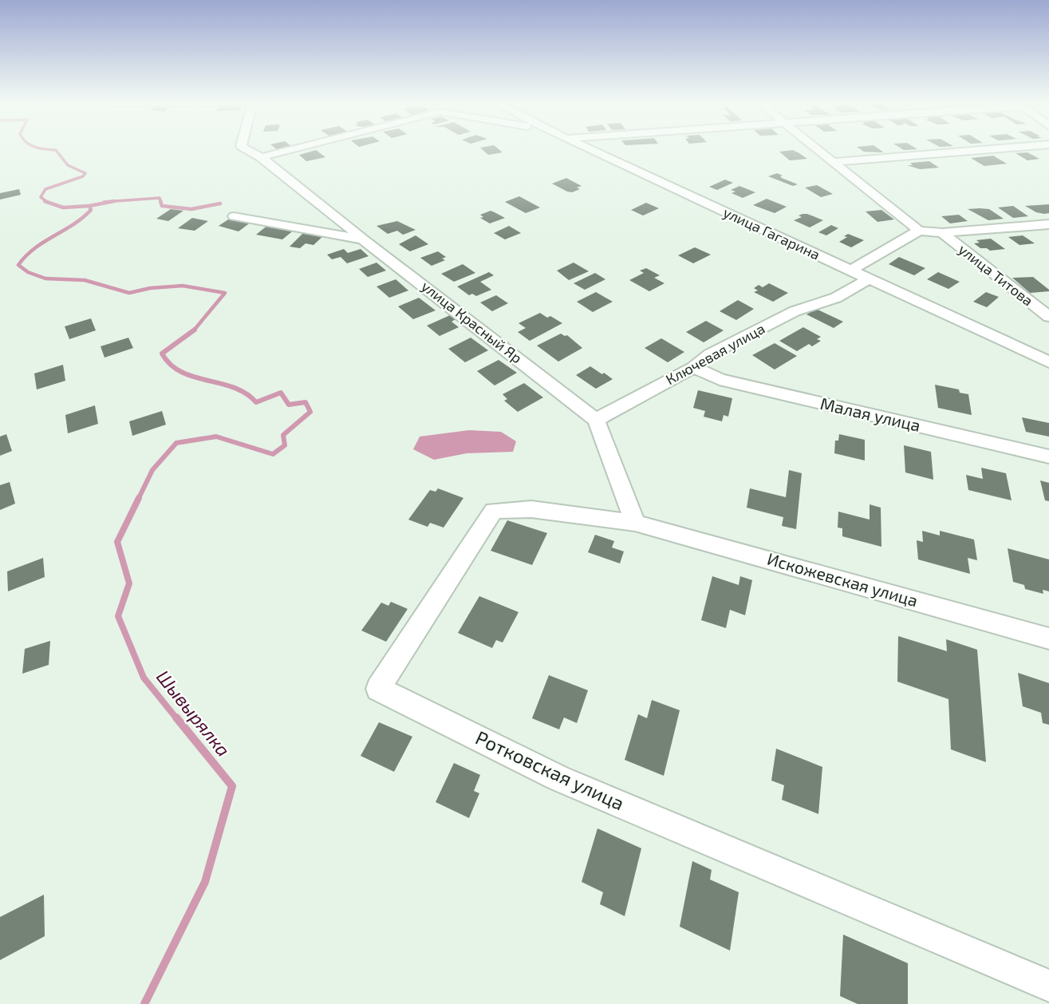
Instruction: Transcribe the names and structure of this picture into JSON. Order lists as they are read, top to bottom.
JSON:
{
  "streets": {
    "street": [
      "улица Гагарина",
      "улица Титова",
      "улица Красный Яр",
      "Ключевая улица",
      "Малая улица",
      "Искожевская улица",
      "Ротковская улица"
    ]
  },
  "crossings": [
    ["улица Гагарина", "Ключевая улица"],
    ["улица Красный Яр", "Ключевая улица"],
    ["Ключевая улица", "Малая улица"],
    ["Искожевская улица", "Ротковская улица"]
  ],
  "water": ["Шывырялка"]
}
